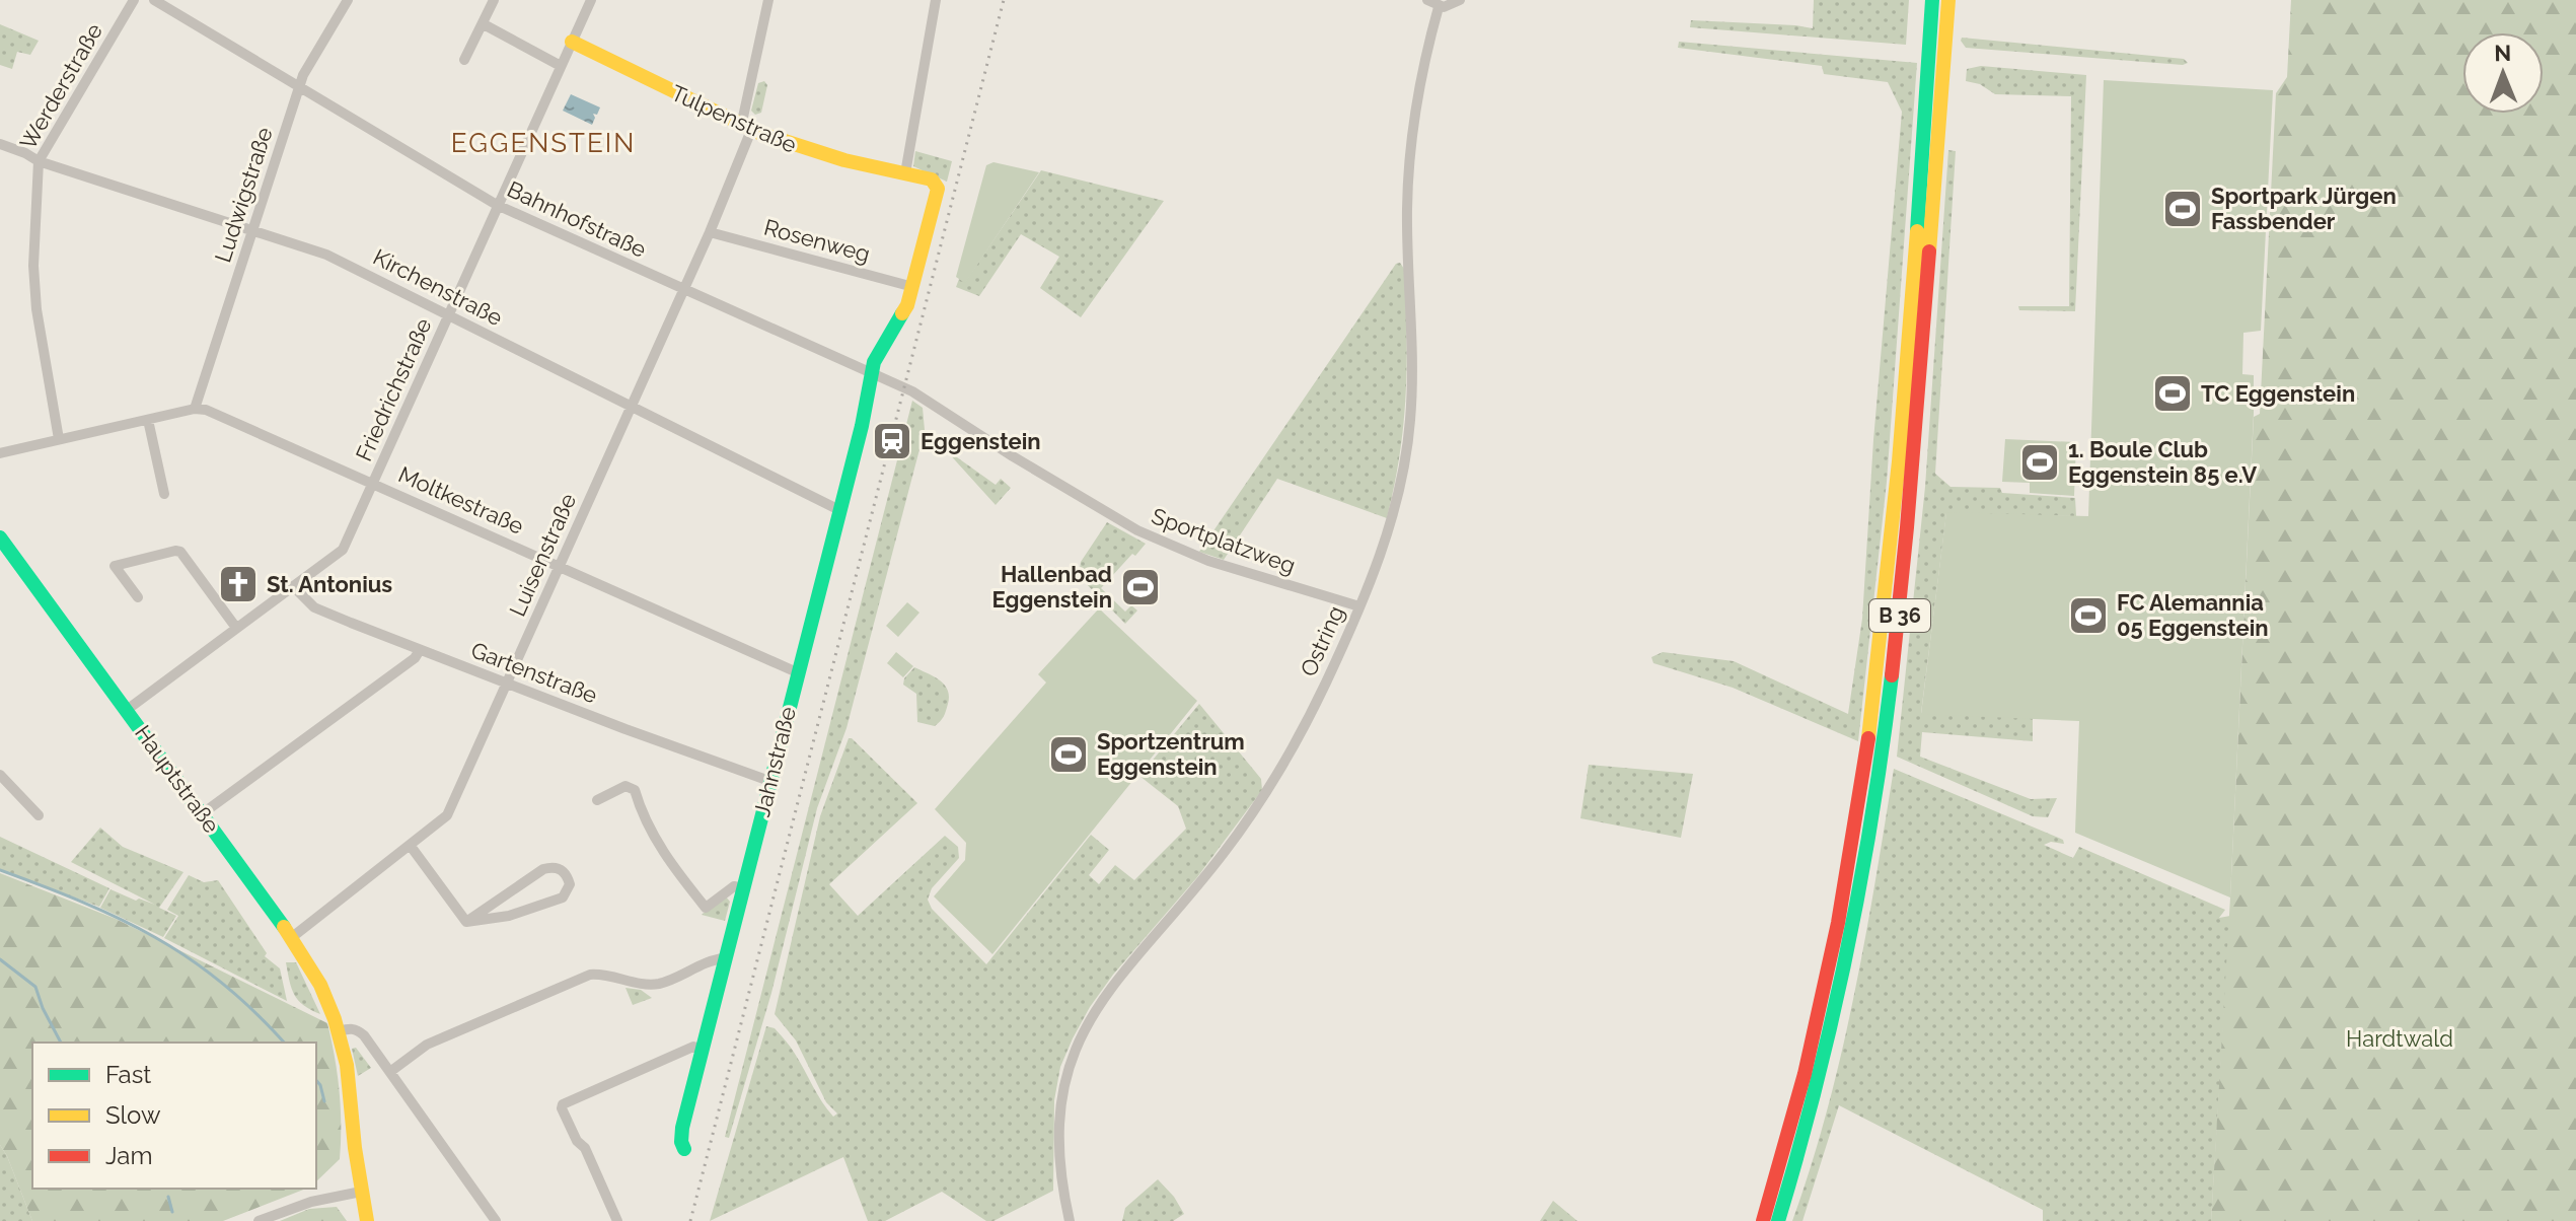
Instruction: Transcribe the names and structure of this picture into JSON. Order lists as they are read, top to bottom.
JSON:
{
  "streets": {
    "main road": [
      "Tulpenstraße",
      "B 36",
      "Jahnstraße",
      "Hauptstraße"
    ],
    "street": [
      "Werderstraße",
      "Ludwigstraße",
      "Bahnhofstraße",
      "Rosenweg",
      "Kirchenstraße",
      "Friedrichstraße",
      "Moltkestraße",
      "Sportplatzweg",
      "Luisenstraße",
      "Ostring",
      "Gartenstraße"
    ]
  },
  "crossings": [
    ["Werderstraße", "Kirchenstraße"],
    ["Tulpenstraße", "Rosenweg"],
    ["Tulpenstraße", "Friedrichstraße"],
    ["Tulpenstraße", "Luisenstraße"],
    ["Tulpenstraße", "Jahnstraße"],
    ["Ludwigstraße", "Bahnhofstraße"],
    ["Ludwigstraße", "Kirchenstraße"],
    ["Ludwigstraße", "Moltkestraße"],
    ["Bahnhofstraße", "Friedrichstraße"],
    ["Bahnhofstraße", "Sportplatzweg"],
    ["Bahnhofstraße", "Luisenstraße"],
    ["Bahnhofstraße", "Jahnstraße"],
    ["Rosenweg", "Luisenstraße"],
    ["Rosenweg", "Jahnstraße"],
    ["Kirchenstraße", "Friedrichstraße"],
    ["Kirchenstraße", "Luisenstraße"],
    ["Kirchenstraße", "Jahnstraße"],
    ["Friedrichstraße", "Moltkestraße"],
    ["Friedrichstraße", "Gartenstraße"],
    ["Friedrichstraße", "Hauptstraße"],
    ["Moltkestraße", "Luisenstraße"],
    ["Moltkestraße", "Jahnstraße"],
    ["Sportplatzweg", "Ostring"],
    ["Sportplatzweg", "Jahnstraße"],
    ["Luisenstraße", "Gartenstraße"],
    ["Luisenstraße", "Hauptstraße"],
    ["Gartenstraße", "Jahnstraße"]
  ],
  "districts": ["EGGENSTEIN"],
  "parks": ["Hardtwald"],
  "places": {
    "sports": [
      "Sportpark Jürgen Fassbender",
      "TC Eggenstein",
      "1. Boule Club Eggenstein 85 e.V",
      "Hallenbad Eggenstein",
      "FC Alemannia 05 Eggenstein",
      "Sportzentrum Eggenstein"
    ],
    "station": ["Eggenstein"],
    "church": ["St. Antonius"]
  },
  "legend": ["Fast", "Slow", "Jam"],
  "north": "top"
}
